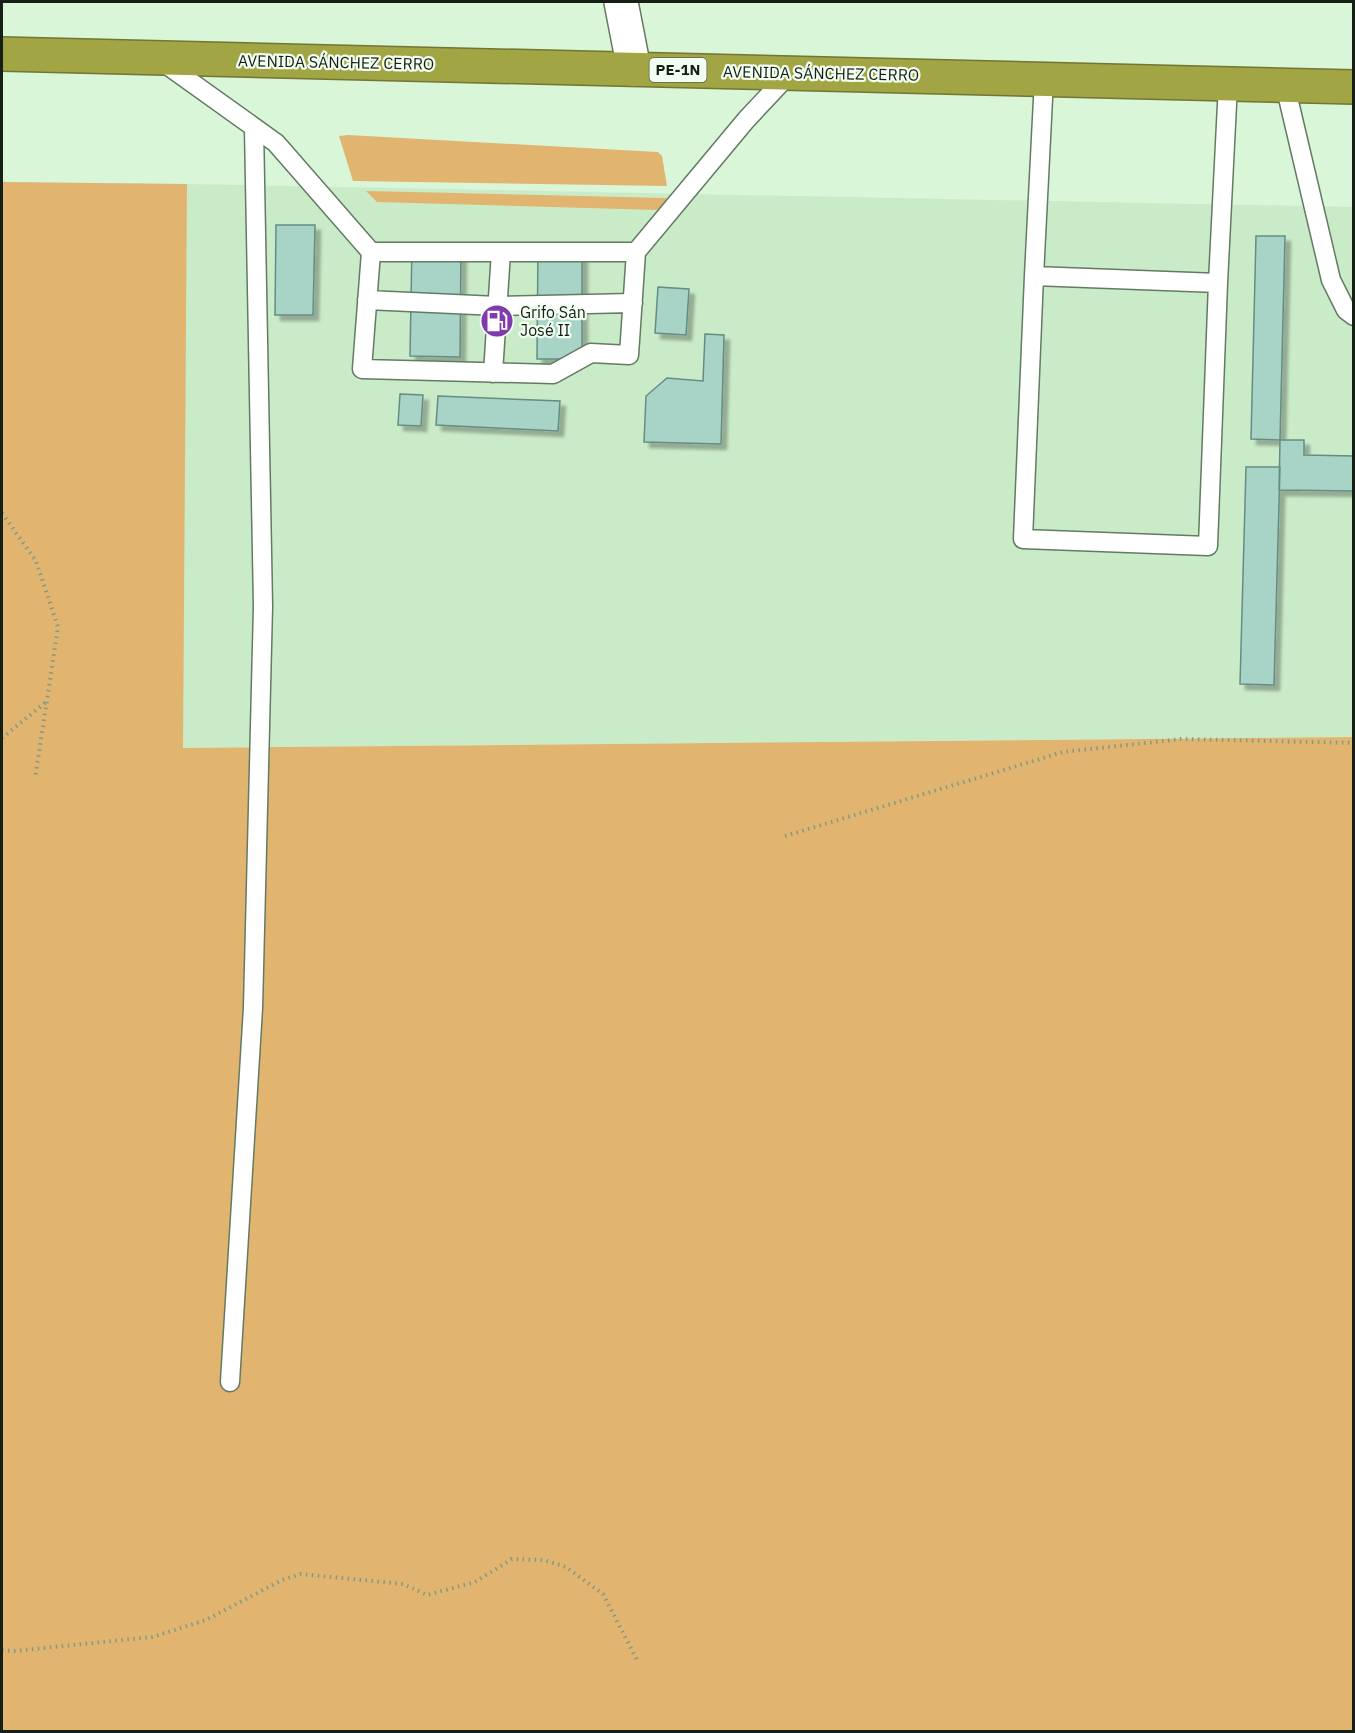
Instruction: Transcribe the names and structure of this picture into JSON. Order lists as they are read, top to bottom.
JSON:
{
  "streets": {
    "highway": ["AVENIDA SÁNCHEZ CERRO", "PE-1N"]
  },
  "places": {
    "fuel station": ["Grifo Sán José II"]
  }
}
